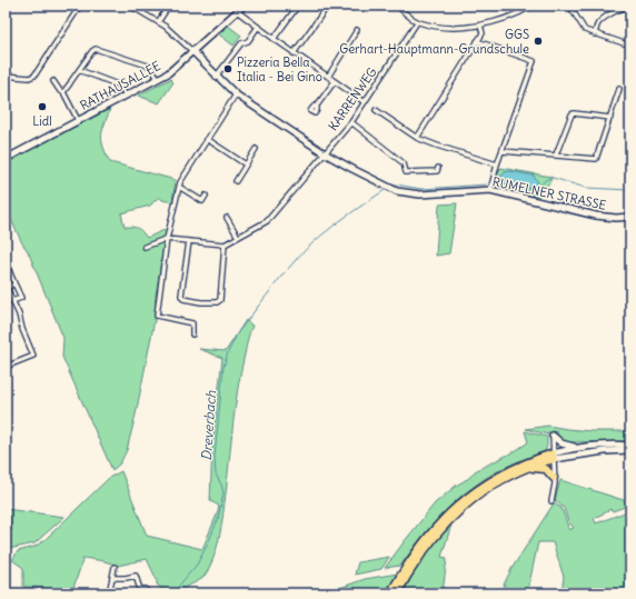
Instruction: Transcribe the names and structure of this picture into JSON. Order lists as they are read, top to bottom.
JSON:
{
  "streets": {
    "street": ["RATHAUSALLEE", "KARRENWEG", "RUMELNER STRASSE"]
  },
  "crossings": [
    ["RATHAUSALLEE", "RUMELNER STRASSE"],
    ["KARRENWEG", "RUMELNER STRASSE"]
  ],
  "water": ["Dreverbach"],
  "places": ["GGS Gerhart-Hauptmann-Grundschule", "Pizzeria Bella Italia - Bei Gino", "Lidl"]
}
